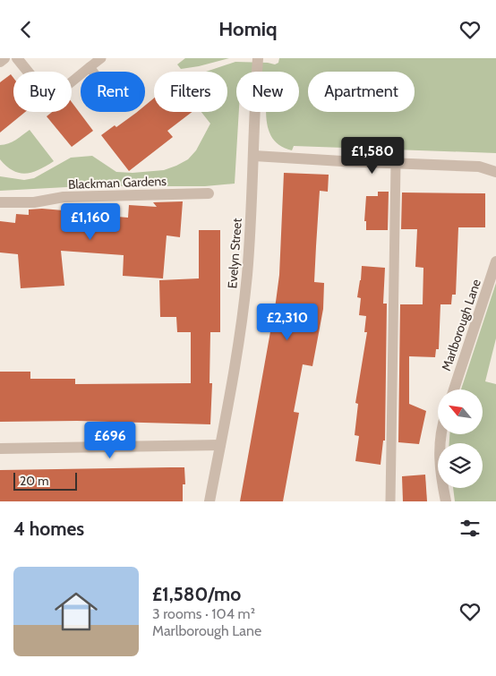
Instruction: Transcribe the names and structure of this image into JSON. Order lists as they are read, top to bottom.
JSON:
{
  "streets": {
    "street": ["Blackman Gardens", "Evelyn Street", "Marlborough Lane"]
  },
  "scale_bar": "20 m",
  "north": "top left",
  "page": {
    "header": "Homiq",
    "chip": [
      "Buy",
      "Rent",
      "Filters",
      "New",
      "Apartment"
    ],
    "price": [
      "£1,580",
      "£1,160",
      "£2,310",
      "£696"
    ],
    "scale": "20 m",
    "heading": "4 homes",
    "list": [
      {
        "name": "£1,580/mo",
        "note": "3 rooms · 104 m² · Marlborough Lane"
      }
    ]
  }
}
